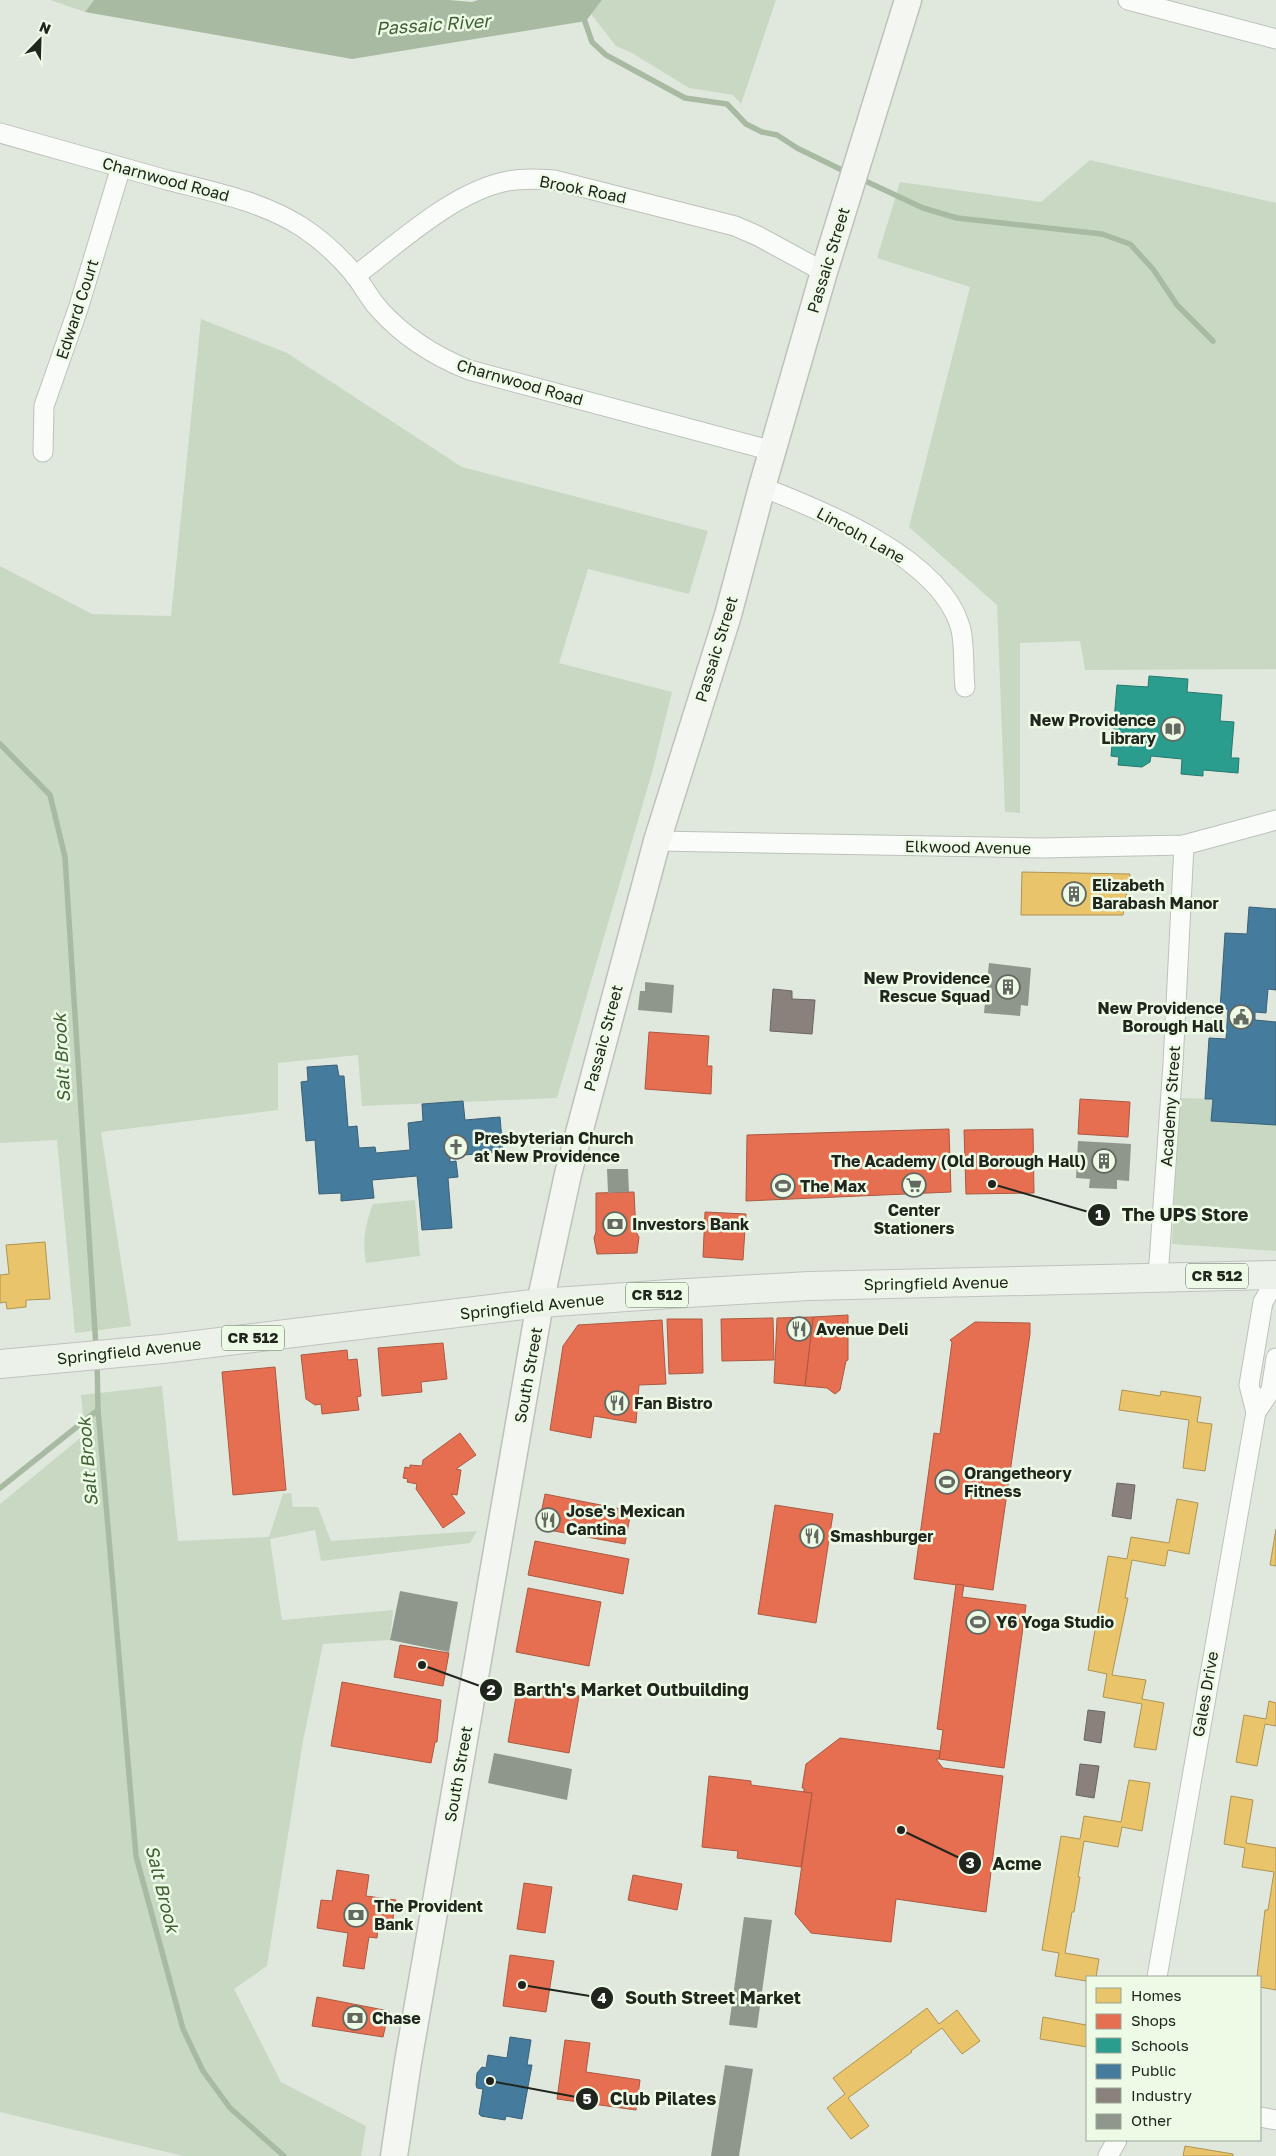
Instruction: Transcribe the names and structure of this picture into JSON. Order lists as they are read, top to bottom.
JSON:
{
  "streets": {
    "main road": [
      "Passaic Street",
      "CR 512",
      "Springfield Avenue",
      "South Street"
    ],
    "street": [
      "Charnwood Road",
      "Brook Road",
      "Edward Court",
      "Lincoln Lane",
      "Elkwood Avenue",
      "Academy Street",
      "Gales Drive"
    ]
  },
  "crossings": [
    ["Charnwood Road", "Brook Road"],
    ["Charnwood Road", "Passaic Street"],
    ["Charnwood Road", "Edward Court"],
    ["Brook Road", "Passaic Street"],
    ["Passaic Street", "Lincoln Lane"],
    ["Passaic Street", "Elkwood Avenue"],
    ["Passaic Street", "Springfield Avenue"],
    ["Passaic Street", "South Street"],
    ["Elkwood Avenue", "Academy Street"],
    ["Academy Street", "Springfield Avenue"],
    ["Springfield Avenue", "South Street"]
  ],
  "water": ["Passaic River", "Salt Brook"],
  "places": {
    "library": ["New Providence Library"],
    "building": ["Elizabeth Barabash Manor", "New Providence Rescue Squad", "The Academy (Old Borough Hall)"],
    "public building": ["New Providence Borough Hall"],
    "church": ["Presbyterian Church at New Providence"],
    "other": [
      "The UPS Store",
      "Barth's Market Outbuilding",
      "Acme",
      "South Street Market",
      "Club Pilates"
    ],
    "supermarket": ["Center Stationers"],
    "sports": ["The Max", "Orangetheory Fitness", "Y6 Yoga Studio"],
    "bank": ["Investors Bank", "The Provident Bank", "Chase"],
    "restaurant": [
      "Avenue Deli",
      "Fan Bistro",
      "Jose's Mexican Cantina",
      "Smashburger"
    ]
  },
  "legend": [
    "Homes",
    "Shops",
    "Schools",
    "Public",
    "Industry",
    "Other"
  ],
  "north": "top right"
}
